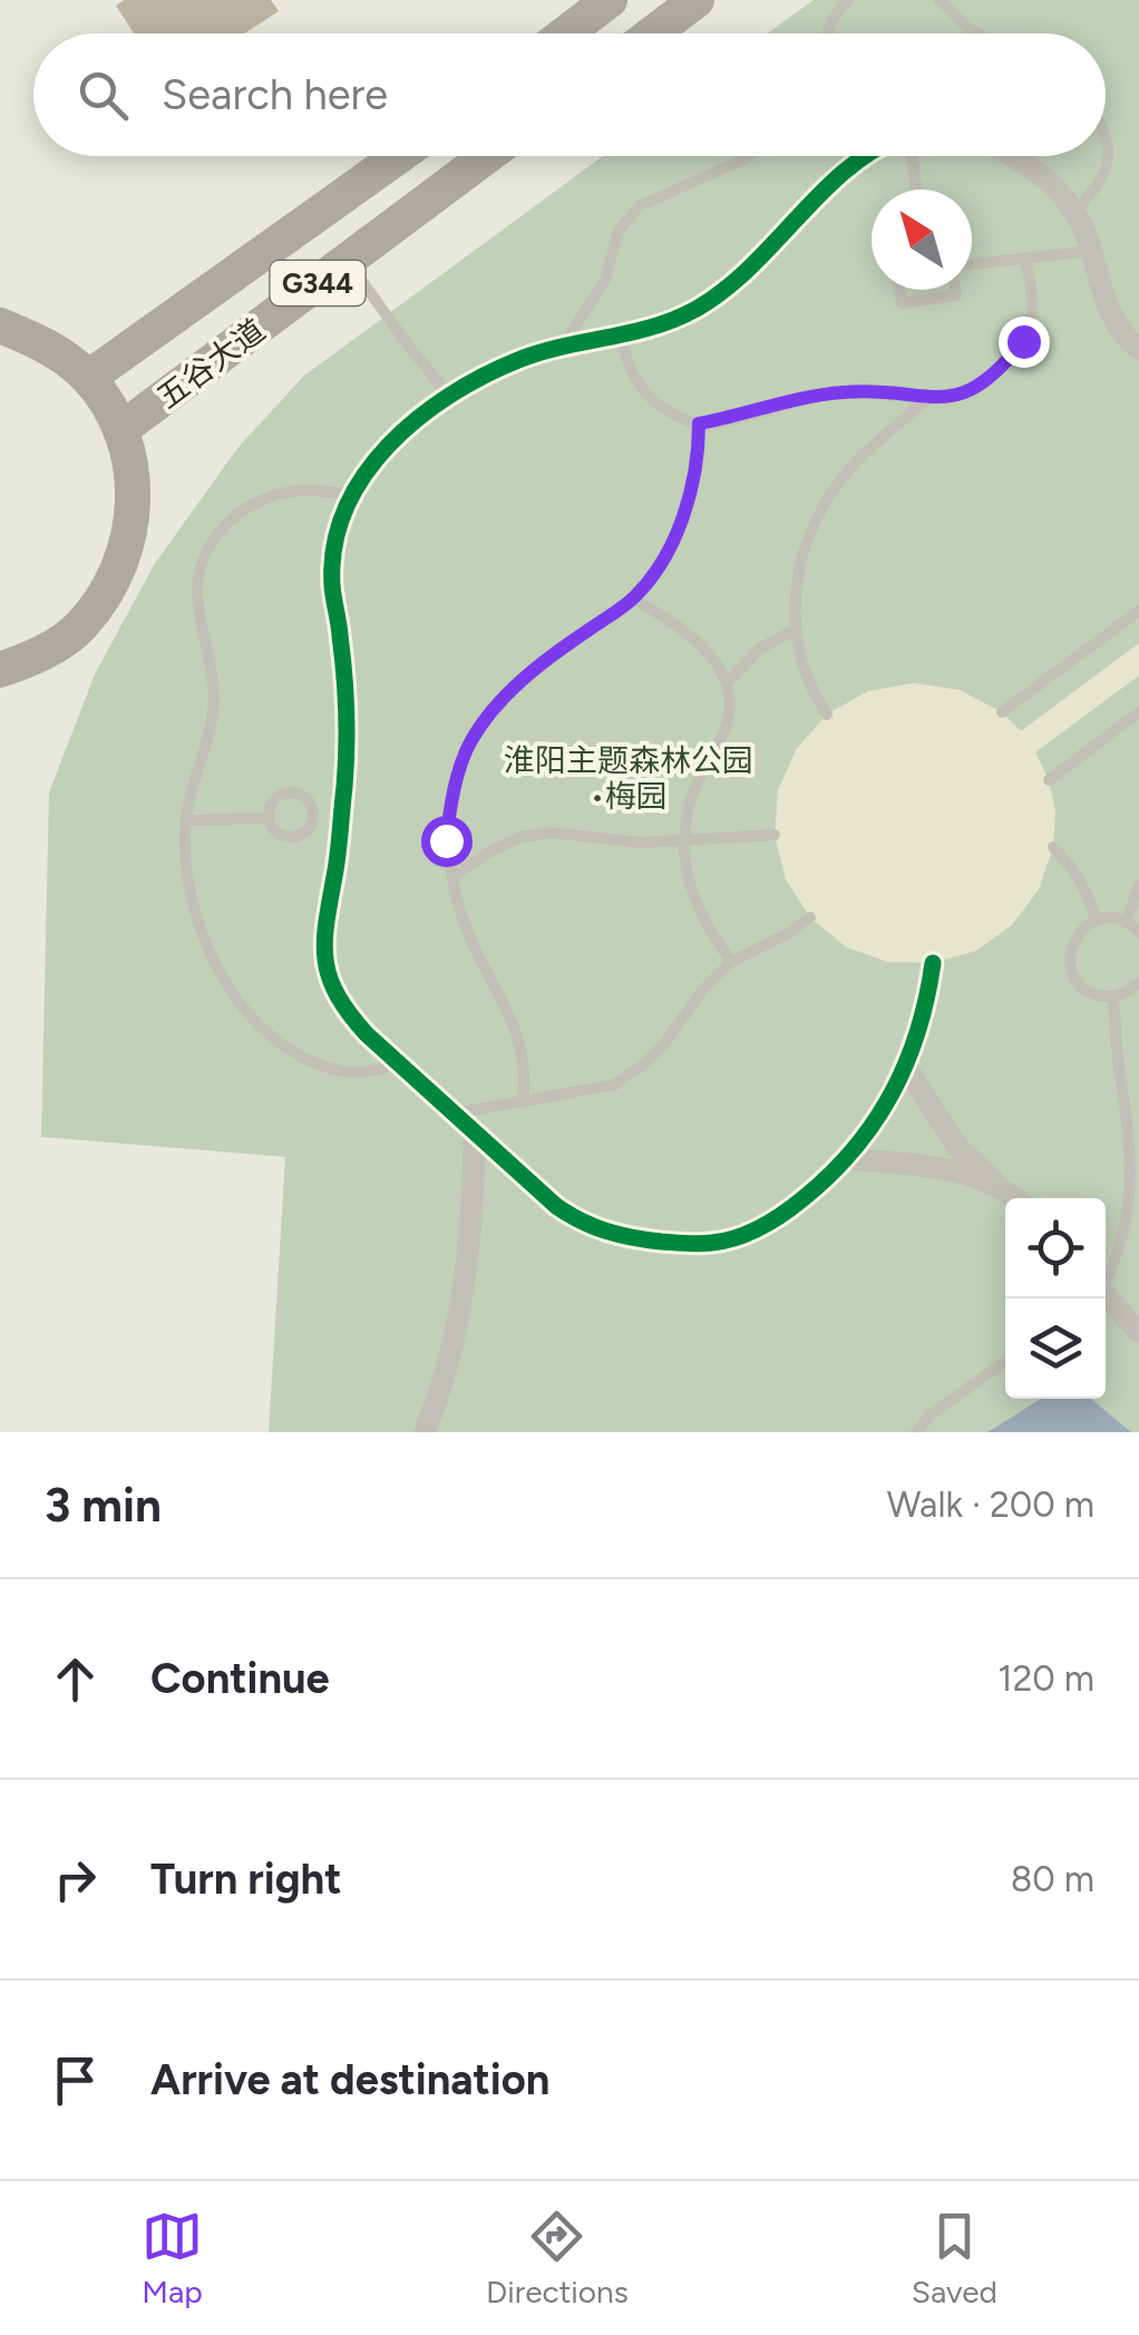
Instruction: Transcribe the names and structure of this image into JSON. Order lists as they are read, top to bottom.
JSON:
{
  "streets": {
    "highway": ["G344", "五谷大道"]
  },
  "parks": ["淮阳主题森林公园 •梅园"],
  "north": "top left",
  "page": {
    "search": "Search here",
    "heading": ["3 min", "Walk · 200 m"],
    "list": [
      ["Continue", "120 m"],
      ["Turn right", "80 m"],
      "Arrive at destination"
    ],
    "nav": ["Map", "Directions", "Saved"]
  }
}
